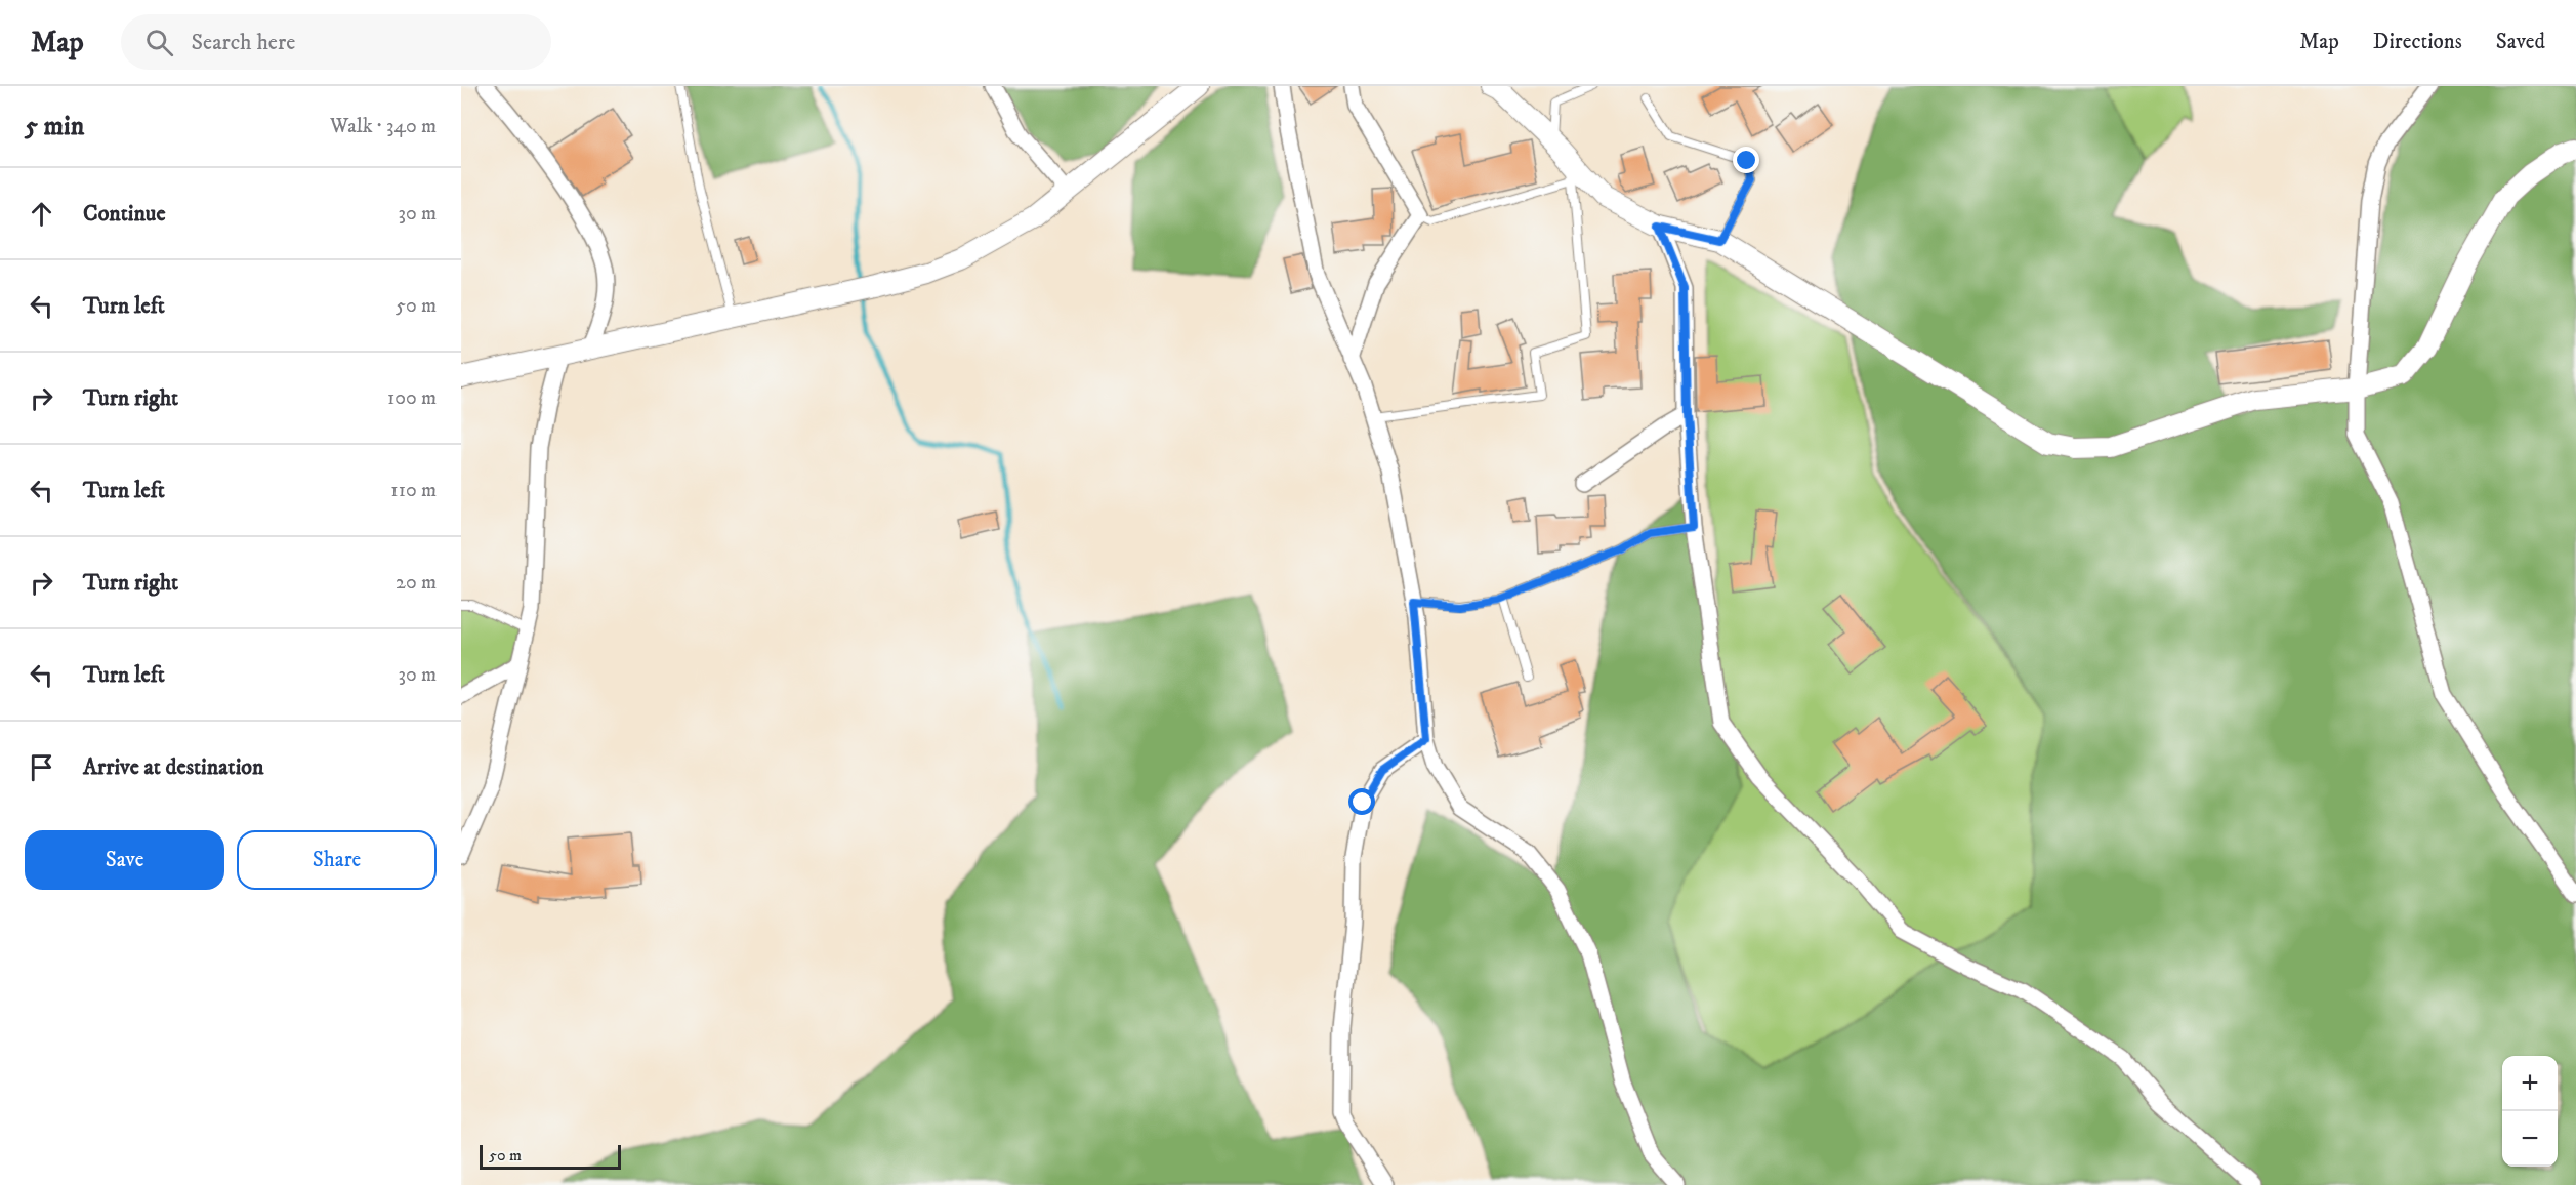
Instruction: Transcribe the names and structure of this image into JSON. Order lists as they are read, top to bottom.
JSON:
{
  "scale_bar": "50 m",
  "page": {
    "header": "Map",
    "search": "Search here",
    "nav": ["Map", "Directions", "Saved"],
    "heading": ["5 min", "Walk · 340 m"],
    "list": [
      ["Continue", "30 m"],
      ["Turn left", "50 m"],
      ["Turn right", "100 m"],
      ["Turn left", "110 m"],
      ["Turn right", "20 m"],
      ["Turn left", "30 m"],
      "Arrive at destination"
    ],
    "buttons": ["Save", "Share"],
    "map_buttons": ["+", "−"],
    "scale": "50 m"
  }
}
